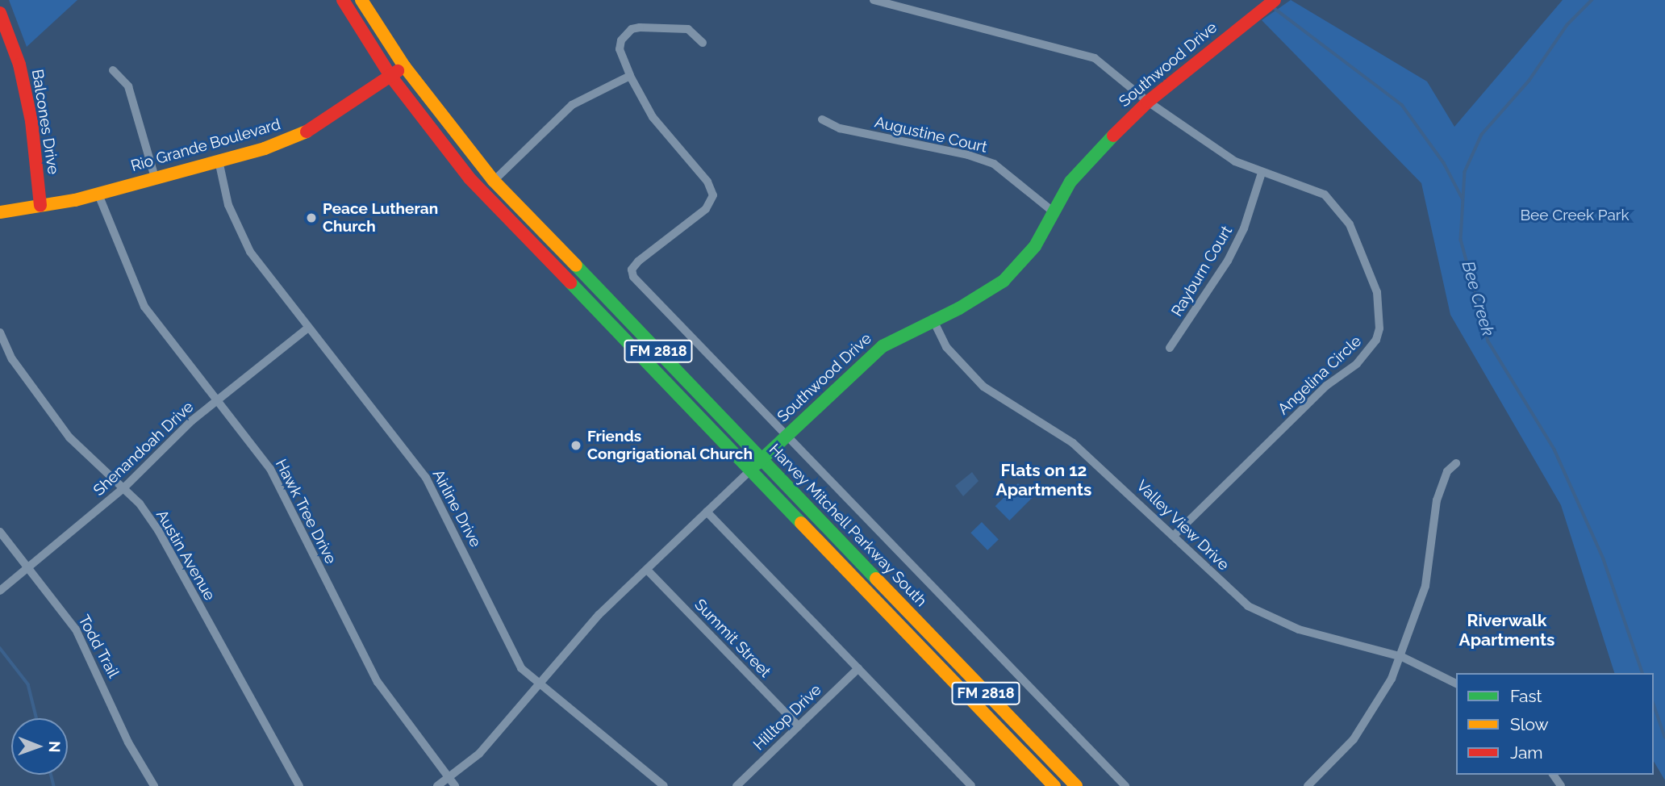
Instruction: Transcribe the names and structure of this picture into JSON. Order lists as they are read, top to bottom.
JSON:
{
  "streets": {
    "main road": [
      "Southwood Drive",
      "Balcones Drive",
      "Rio Grande Boulevard",
      "FM 2818",
      "Harvey Mitchell Parkway South"
    ],
    "street": [
      "Augustine Court",
      "Rayburn Court",
      "Angelina Circle",
      "Shenandoah Drive",
      "Airline Drive",
      "Hawk Tree Drive",
      "Valley View Drive",
      "Austin Avenue",
      "Summit Street",
      "Todd Trail",
      "Hilltop Drive"
    ]
  },
  "crossings": [
    ["Southwood Drive", "Augustine Court"],
    ["Southwood Drive", "Angelina Circle"],
    ["Southwood Drive", "Airline Drive"],
    ["Southwood Drive", "Hawk Tree Drive"],
    ["Southwood Drive", "Harvey Mitchell Parkway South"],
    ["Southwood Drive", "Valley View Drive"],
    ["Southwood Drive", "Summit Street"],
    ["Balcones Drive", "Rio Grande Boulevard"],
    ["Rio Grande Boulevard", "Airline Drive"],
    ["Rio Grande Boulevard", "Hawk Tree Drive"],
    ["Rio Grande Boulevard", "Harvey Mitchell Parkway South"],
    ["Rayburn Court", "Angelina Circle"],
    ["Angelina Circle", "Valley View Drive"],
    ["Shenandoah Drive", "Airline Drive"],
    ["Shenandoah Drive", "Hawk Tree Drive"],
    ["Shenandoah Drive", "Austin Avenue"],
    ["Shenandoah Drive", "Todd Trail"],
    ["Summit Street", "Hilltop Drive"]
  ],
  "districts": ["Flats on 12 Apartments", "Riverwalk Apartments"],
  "water": ["Bee Creek"],
  "parks": ["Bee Creek Park"],
  "places": ["Peace Lutheran Church", "Friends Congrigational Church"],
  "legend": ["Fast", "Slow", "Jam"],
  "north": "right"
}
